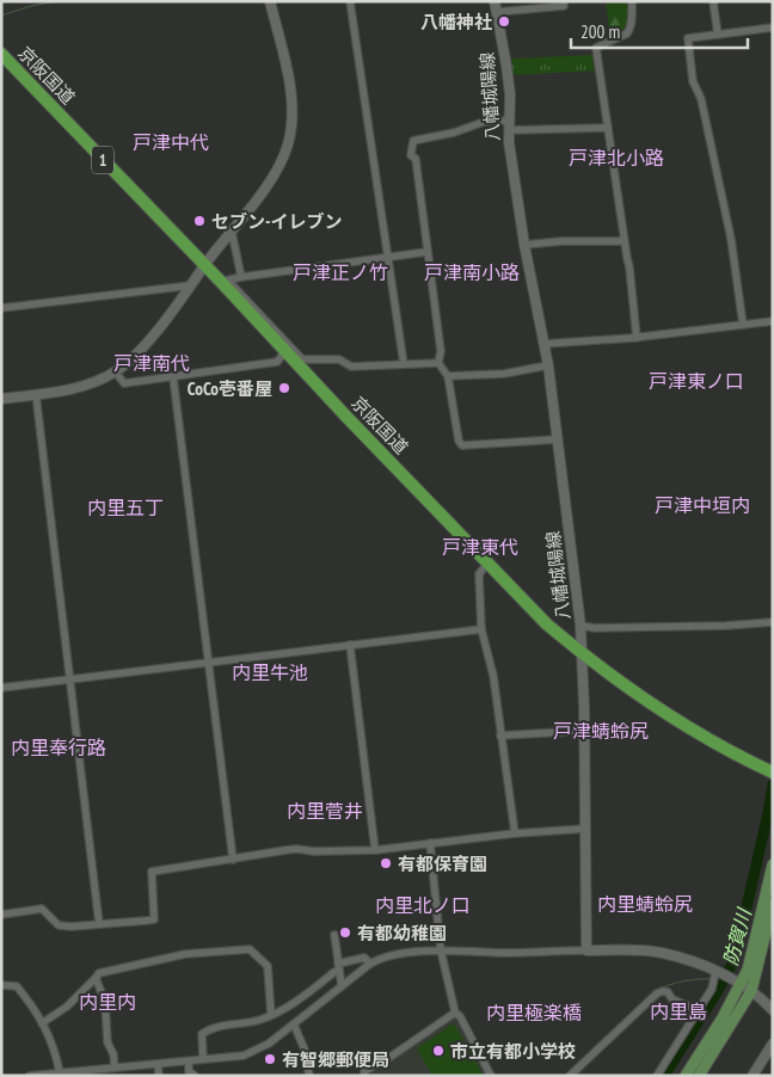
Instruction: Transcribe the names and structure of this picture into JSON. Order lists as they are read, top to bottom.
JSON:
{
  "streets": {
    "highway": ["京阪国道", "1"],
    "main road": ["八幡城陽線"]
  },
  "crossings": [
    ["京阪国道", "八幡城陽線"]
  ],
  "districts": [
    "戸津中代",
    "戸津北小路",
    "戸津正ノ竹",
    "戸津南小路",
    "戸津南代",
    "戸津東ノ口",
    "戸津中垣内",
    "内里五丁",
    "戸津東代",
    "内里牛池",
    "戸津蜻蛉尻",
    "内里奉行路",
    "内里菅井",
    "内里蜻蛉尻",
    "内里北ノ口",
    "内里内",
    "内里島",
    "内里極楽橋"
  ],
  "water": ["防賀川"],
  "places": [
    "八幡神社",
    "セブン-イレブン",
    "CoCo壱番屋",
    "有都保育園",
    "有都幼稚園",
    "市立有都小学校",
    "有智郷郵便局"
  ],
  "scale_bar": "200 m"
}
